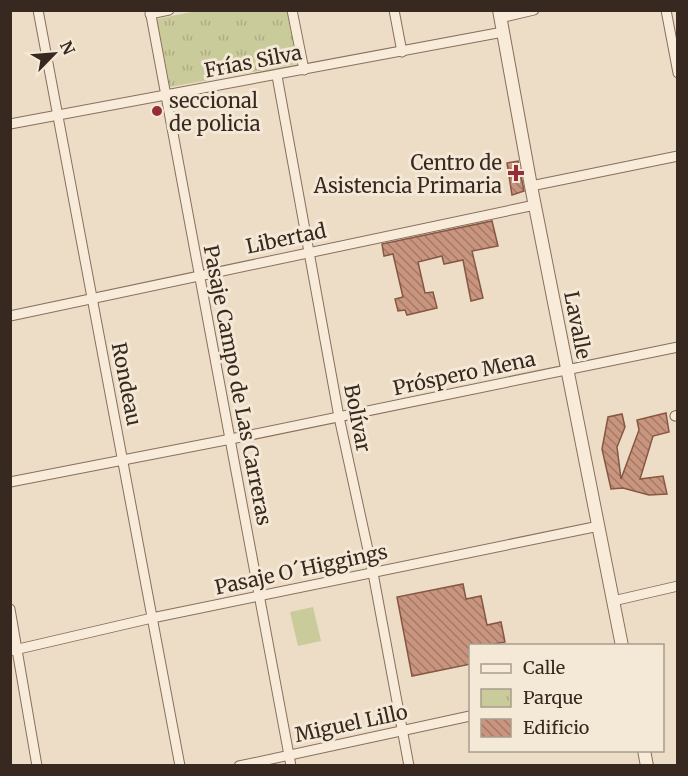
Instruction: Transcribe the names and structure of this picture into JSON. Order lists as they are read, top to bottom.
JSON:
{
  "streets": {
    "street": [
      "Frías Silva",
      "Libertad",
      "Lavalle",
      "Próspero Mena",
      "Rondeau",
      "Pasaje Campo de Las Carreras",
      "Bolívar",
      "Pasaje O´Higgings",
      "Miguel Lillo"
    ]
  },
  "crossings": [
    ["Frías Silva", "Lavalle"],
    ["Frías Silva", "Rondeau"],
    ["Frías Silva", "Pasaje Campo de Las Carreras"],
    ["Frías Silva", "Bolívar"],
    ["Libertad", "Lavalle"],
    ["Libertad", "Rondeau"],
    ["Libertad", "Pasaje Campo de Las Carreras"],
    ["Libertad", "Bolívar"],
    ["Lavalle", "Próspero Mena"],
    ["Lavalle", "Pasaje O´Higgings"],
    ["Próspero Mena", "Rondeau"],
    ["Próspero Mena", "Pasaje Campo de Las Carreras"],
    ["Próspero Mena", "Bolívar"],
    ["Rondeau", "Pasaje O´Higgings"],
    ["Pasaje Campo de Las Carreras", "Pasaje O´Higgings"],
    ["Pasaje Campo de Las Carreras", "Miguel Lillo"],
    ["Bolívar", "Pasaje O´Higgings"],
    ["Bolívar", "Miguel Lillo"]
  ],
  "places": {
    "other": ["seccional de policia"],
    "health": ["Centro de Asistencia Primaria"]
  },
  "legend": ["Calle", "Parque", "Edificio"],
  "north": "top right"
}
